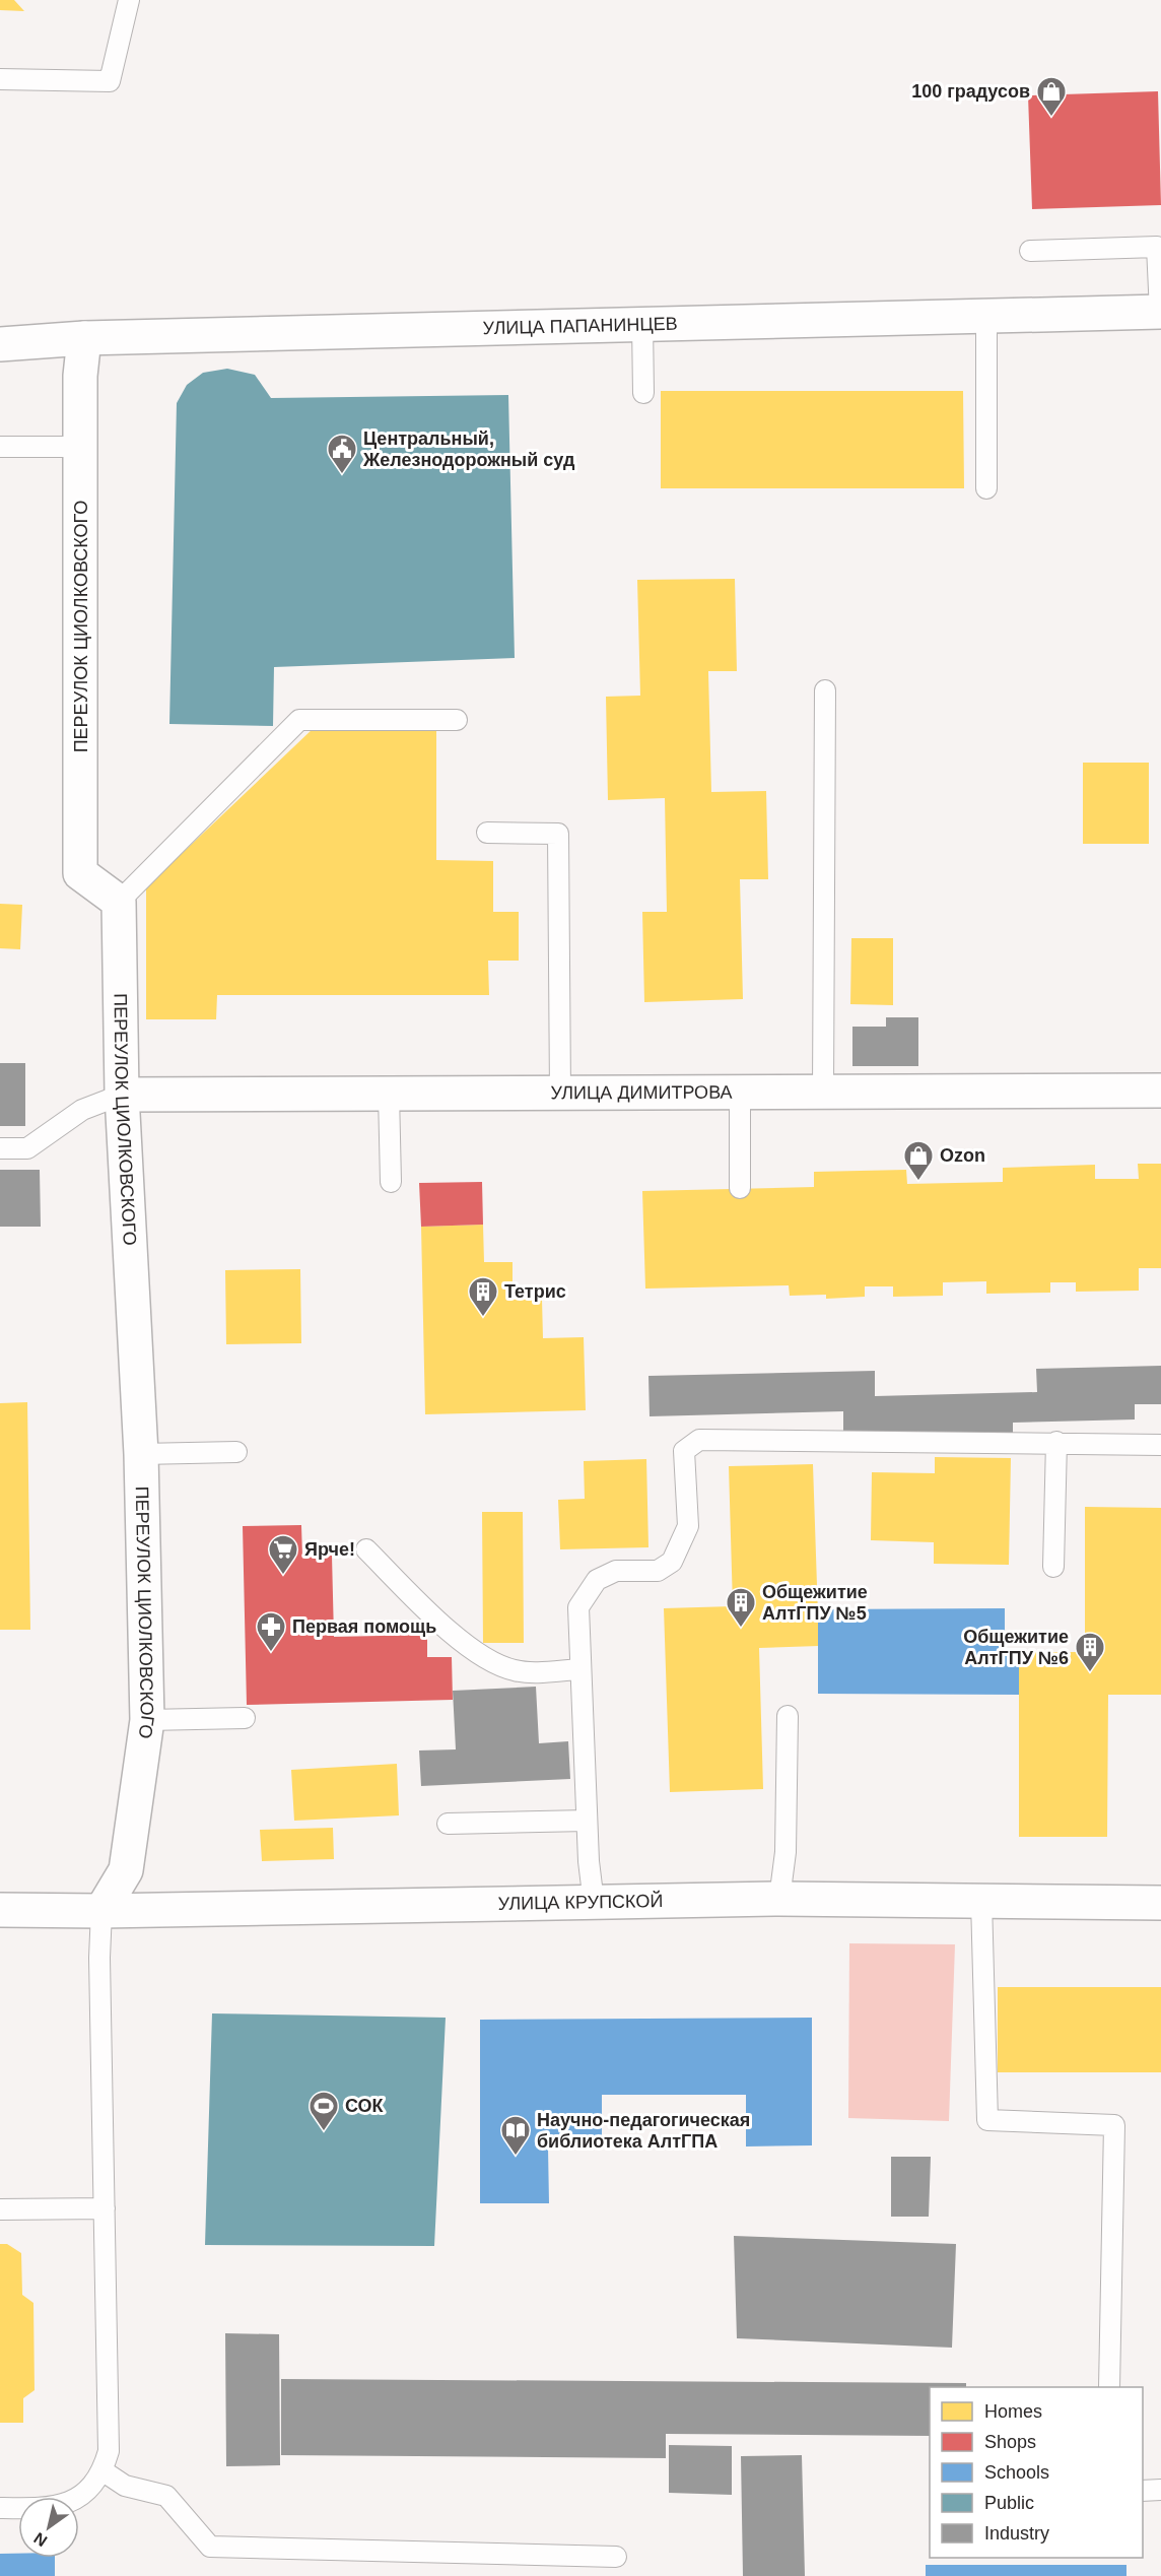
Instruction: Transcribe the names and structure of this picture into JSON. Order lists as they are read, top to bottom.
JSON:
{
  "streets": {
    "street": [
      "УЛИЦА ПАПАНИНЦЕВ",
      "ПЕРЕУЛОК ЦИОЛКОВСКОГО",
      "УЛИЦА ДИМИТРОВА",
      "УЛИЦА КРУПСКОЙ"
    ]
  },
  "crossings": [
    ["УЛИЦА ПАПАНИНЦЕВ", "ПЕРЕУЛОК ЦИОЛКОВСКОГО"],
    ["ПЕРЕУЛОК ЦИОЛКОВСКОГО", "УЛИЦА ДИМИТРОВА"],
    ["ПЕРЕУЛОК ЦИОЛКОВСКОГО", "УЛИЦА КРУПСКОЙ"]
  ],
  "places": {
    "shop": ["100 градусов", "Ozon"],
    "public building": ["Центральный, Железнодорожный суд"],
    "building": ["Тетрис", "Общежитие АлтГПУ №5", "Общежитие АлтГПУ №6"],
    "supermarket": ["Ярче!"],
    "pharmacy": ["Первая помощь"],
    "sports": ["СОК"],
    "library": ["Научно-педагогическая библиотека АлтГПА"]
  },
  "legend": [
    "Homes",
    "Shops",
    "Schools",
    "Public",
    "Industry"
  ],
  "north": "bottom left"
}
